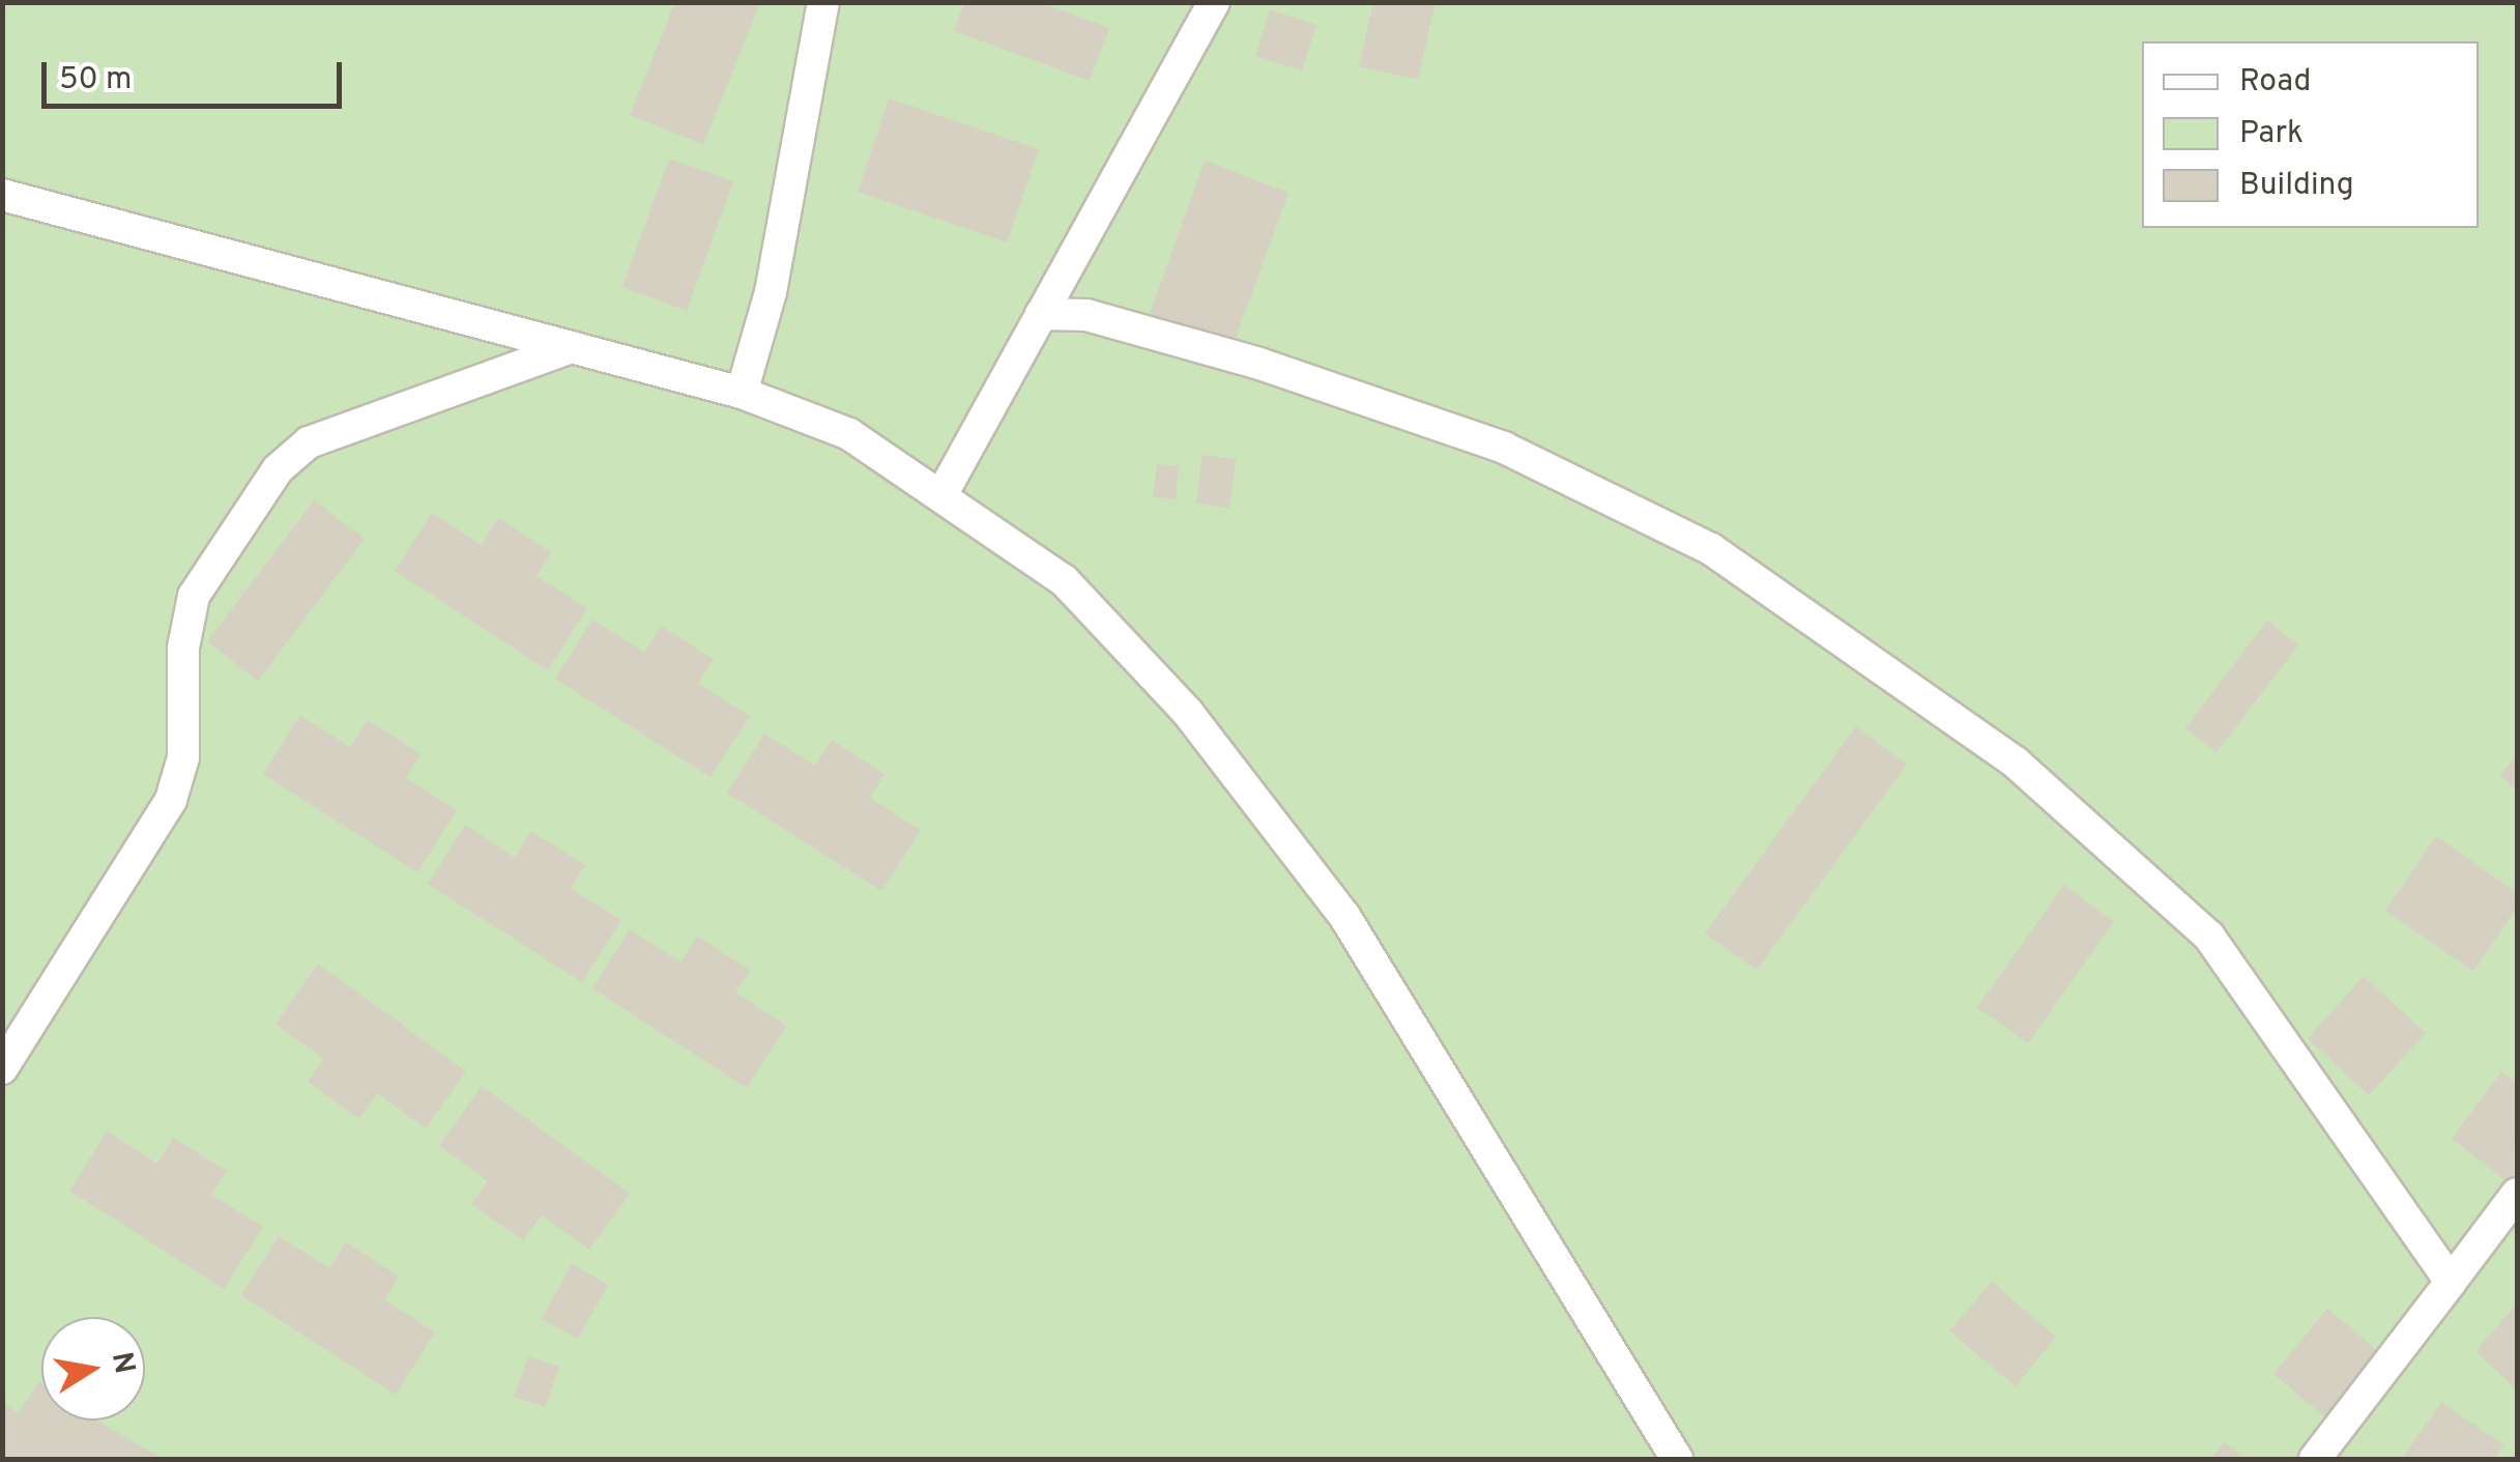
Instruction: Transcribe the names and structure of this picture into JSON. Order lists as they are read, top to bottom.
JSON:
{
  "legend": ["Road", "Park", "Building"],
  "scale_bar": "50 m",
  "north": "right"
}
